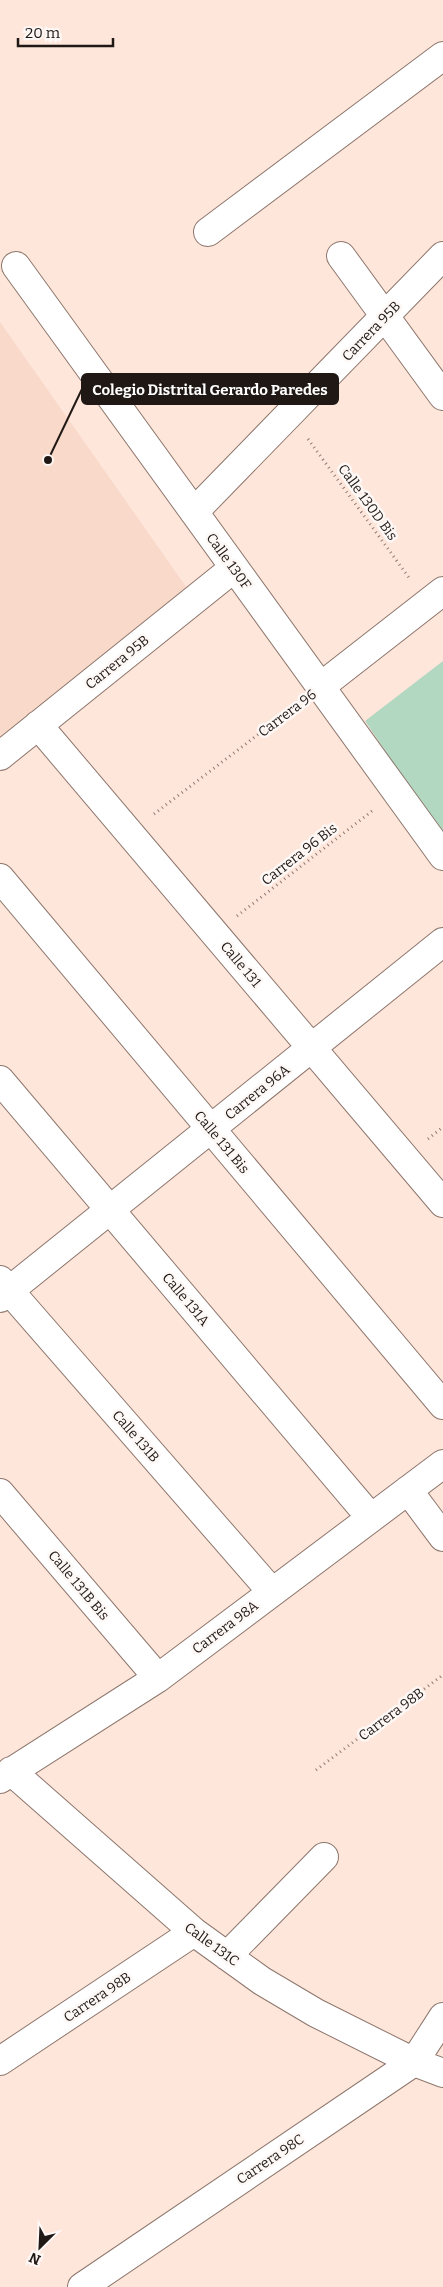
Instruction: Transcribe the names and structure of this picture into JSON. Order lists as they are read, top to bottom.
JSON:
{
  "streets": {
    "street": [
      "Carrera 95B",
      "Calle 130F",
      "Carrera 96",
      "Calle 131",
      "Carrera 96A",
      "Calle 131 Bis",
      "Calle 131A",
      "Calle 131B",
      "Calle 131B Bis",
      "Carrera 98A",
      "Carrera 98B",
      "Calle 131C",
      "Carrera 98C"
    ],
    "path": ["Calle 130D Bis", "Carrera 96 Bis"]
  },
  "crossings": [
    ["Carrera 95B", "Calle 130D Bis"],
    ["Carrera 95B", "Calle 130F"],
    ["Carrera 95B", "Calle 131"],
    ["Calle 130D Bis", "Carrera 96"],
    ["Calle 130F", "Carrera 96"],
    ["Calle 130F", "Carrera 96 Bis"],
    ["Carrera 96", "Calle 131"],
    ["Carrera 96 Bis", "Calle 131"],
    ["Calle 131", "Carrera 96A"],
    ["Carrera 96A", "Calle 131 Bis"],
    ["Carrera 96A", "Calle 131A"],
    ["Carrera 96A", "Calle 131B"],
    ["Calle 131A", "Carrera 98A"],
    ["Calle 131B", "Carrera 98A"],
    ["Calle 131B Bis", "Carrera 98A"],
    ["Carrera 98A", "Calle 131C"],
    ["Carrera 98B", "Calle 131C"],
    ["Calle 131C", "Carrera 98C"]
  ],
  "places": ["Colegio Distrital Gerardo Paredes"],
  "scale_bar": "20 m",
  "north": "bottom left"
}
